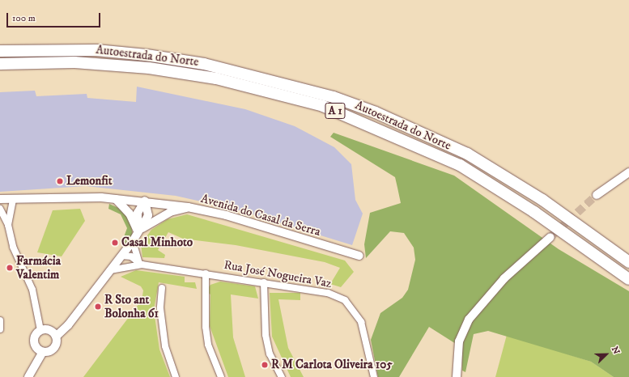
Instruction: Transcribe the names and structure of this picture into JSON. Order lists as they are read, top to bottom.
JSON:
{
  "streets": {
    "highway": ["Autoestrada do Norte", "A 1"],
    "street": ["Avenida do Casal da Serra", "Rua José Nogueira Vaz"]
  },
  "places": [
    "Lemonfit",
    "Casal Minhoto",
    "Farmácia Valentim",
    "R Sto ant Bolonha 61",
    "R M Carlota Oliveira 105"
  ],
  "scale_bar": "100 m",
  "north": "top right"
}
